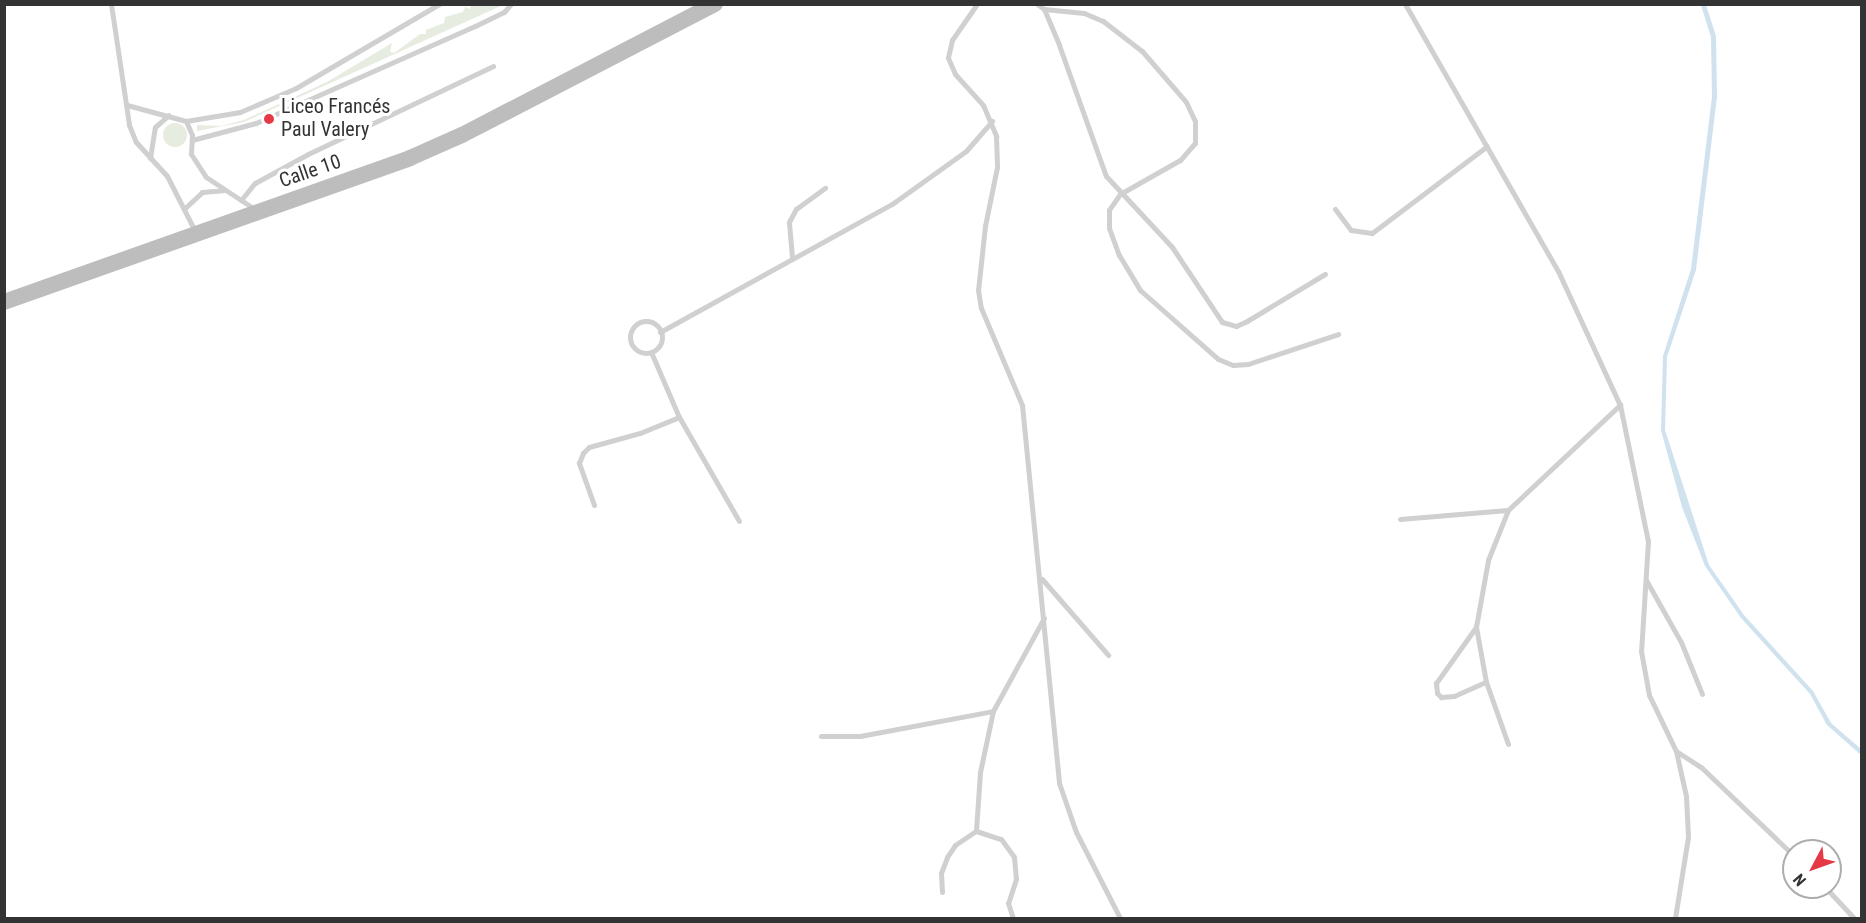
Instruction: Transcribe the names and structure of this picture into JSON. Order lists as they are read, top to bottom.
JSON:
{
  "streets": {
    "main road": ["Calle 10"]
  },
  "places": ["Liceo Francés Paul Valery"],
  "north": "bottom left"
}
